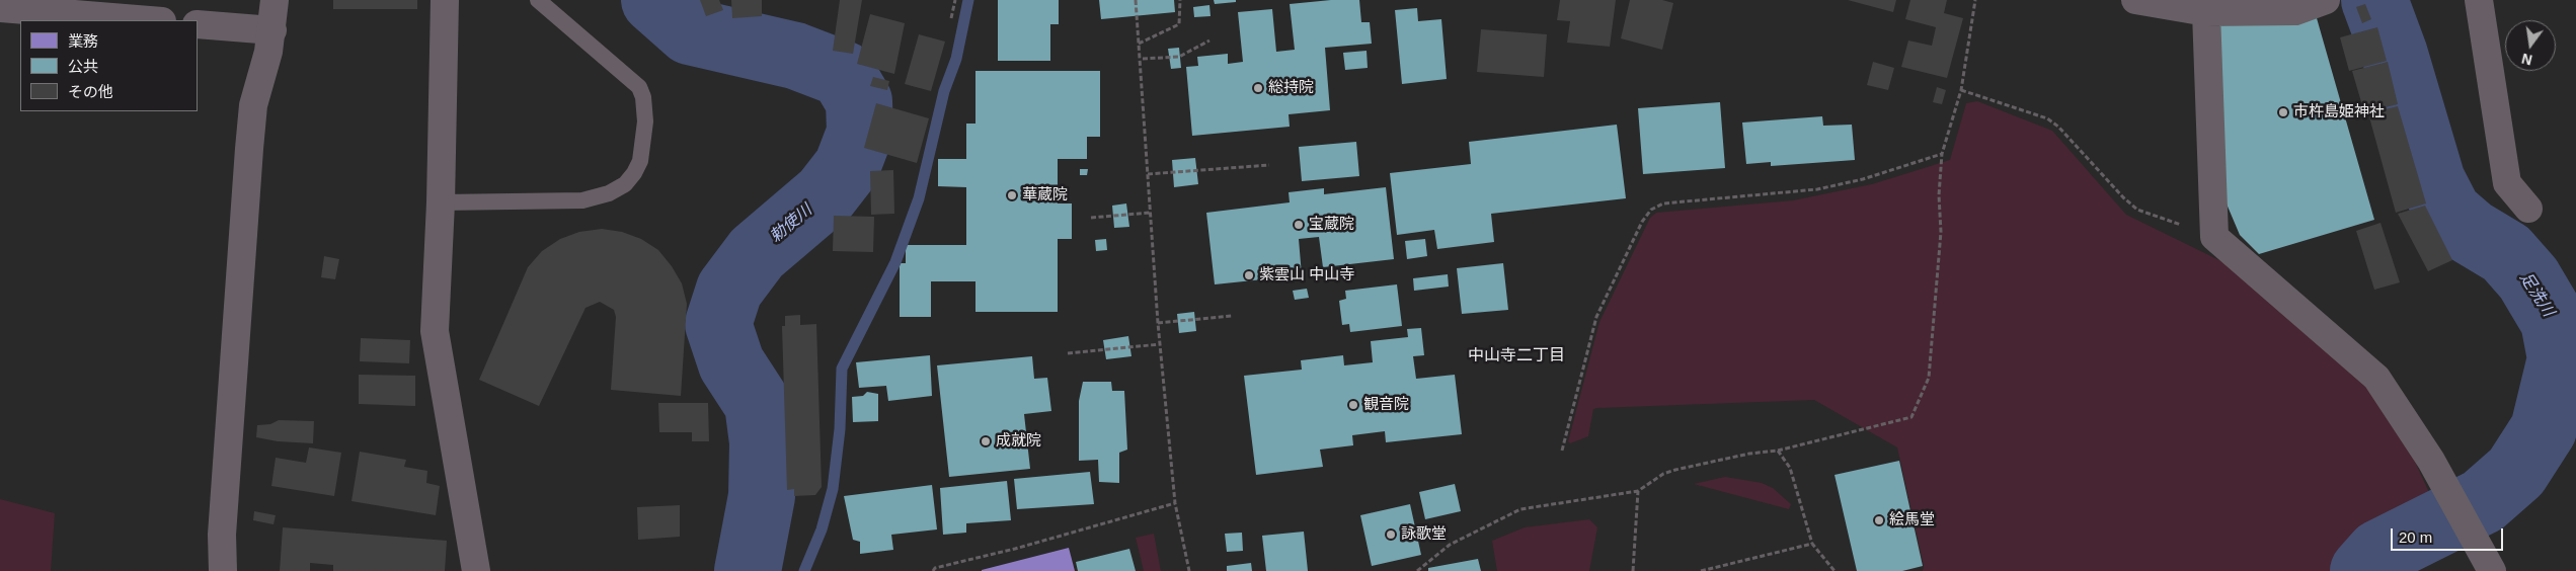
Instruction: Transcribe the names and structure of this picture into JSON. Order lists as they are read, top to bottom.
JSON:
{
  "districts": ["中山寺二丁目"],
  "water": ["勅使川", "足洗川"],
  "places": [
    "総持院",
    "市杵島姫神社",
    "華蔵院",
    "宝蔵院",
    "紫雲山 中山寺",
    "観音院",
    "成就院",
    "絵馬堂",
    "詠歌堂"
  ],
  "legend": ["業務", "公共", "その他"],
  "scale_bar": "20 m",
  "north": "bottom"
}
